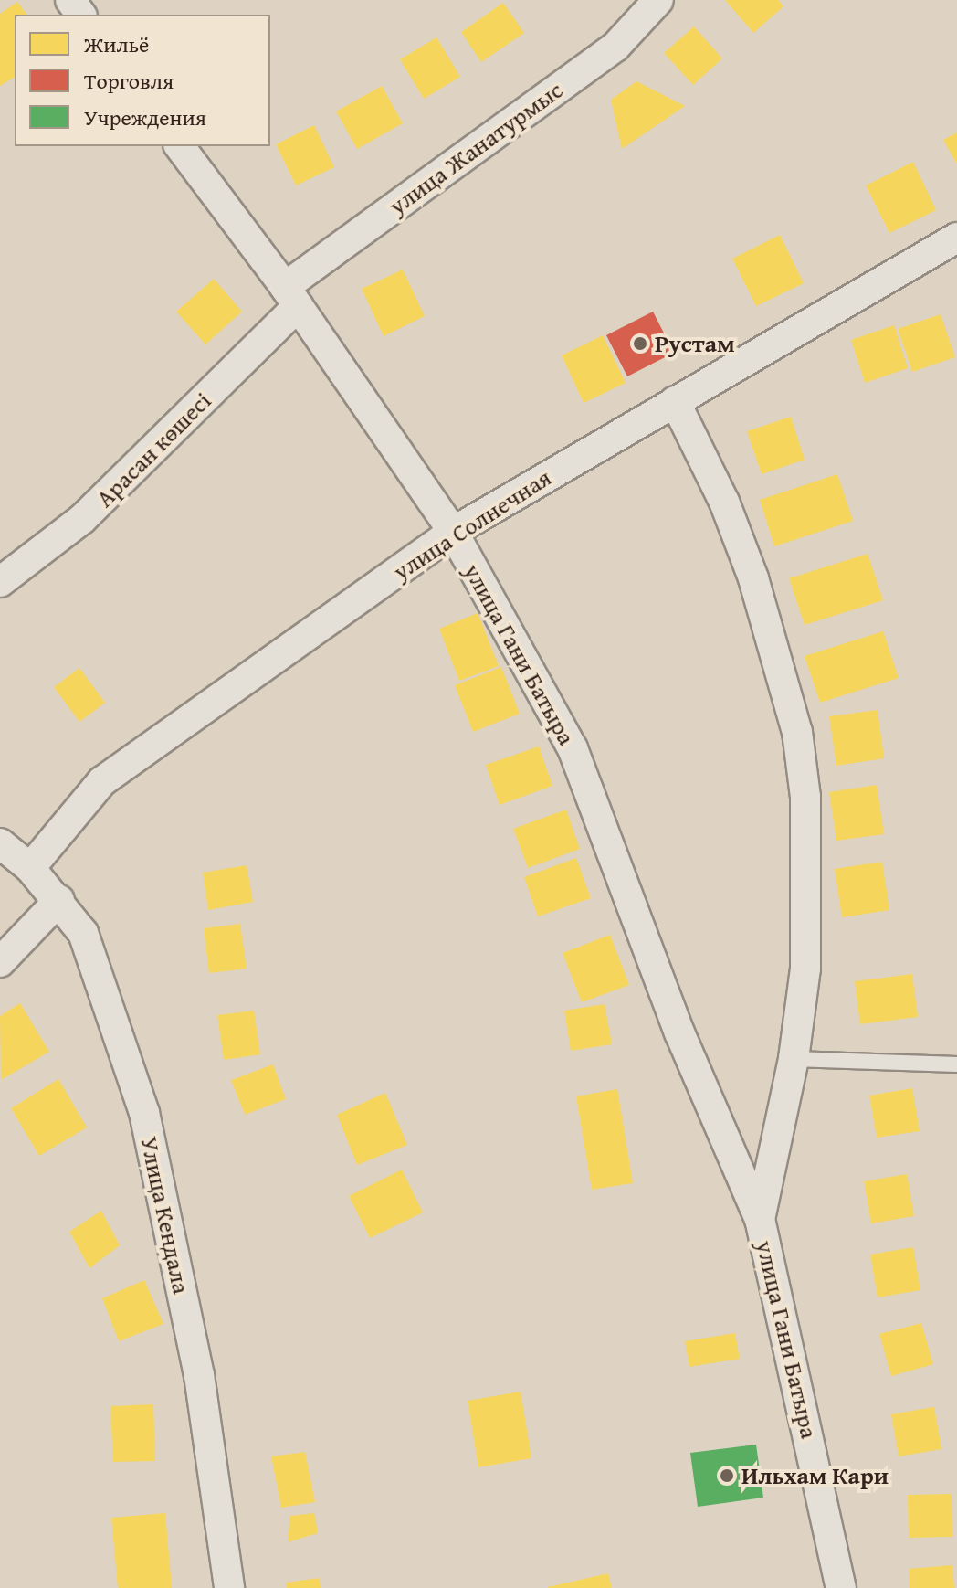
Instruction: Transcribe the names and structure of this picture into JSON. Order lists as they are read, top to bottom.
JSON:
{
  "streets": {
    "street": [
      "улица Жанатурмыс",
      "Арасан көшесі",
      "улица Солнечная",
      "улица Гани Батыра",
      "Улица Кендала"
    ]
  },
  "crossings": [
    ["улица Жанатурмыс", "Арасан көшесі"],
    ["улица Жанатурмыс", "улица Гани Батыра"],
    ["Арасан көшесі", "улица Гани Батыра"],
    ["улица Солнечная", "улица Гани Батыра"],
    ["улица Солнечная", "Улица Кендала"]
  ],
  "places": ["Рустам", "Ильхам Кари"],
  "legend": ["Жильё", "Торговля", "Учреждения"]
}
